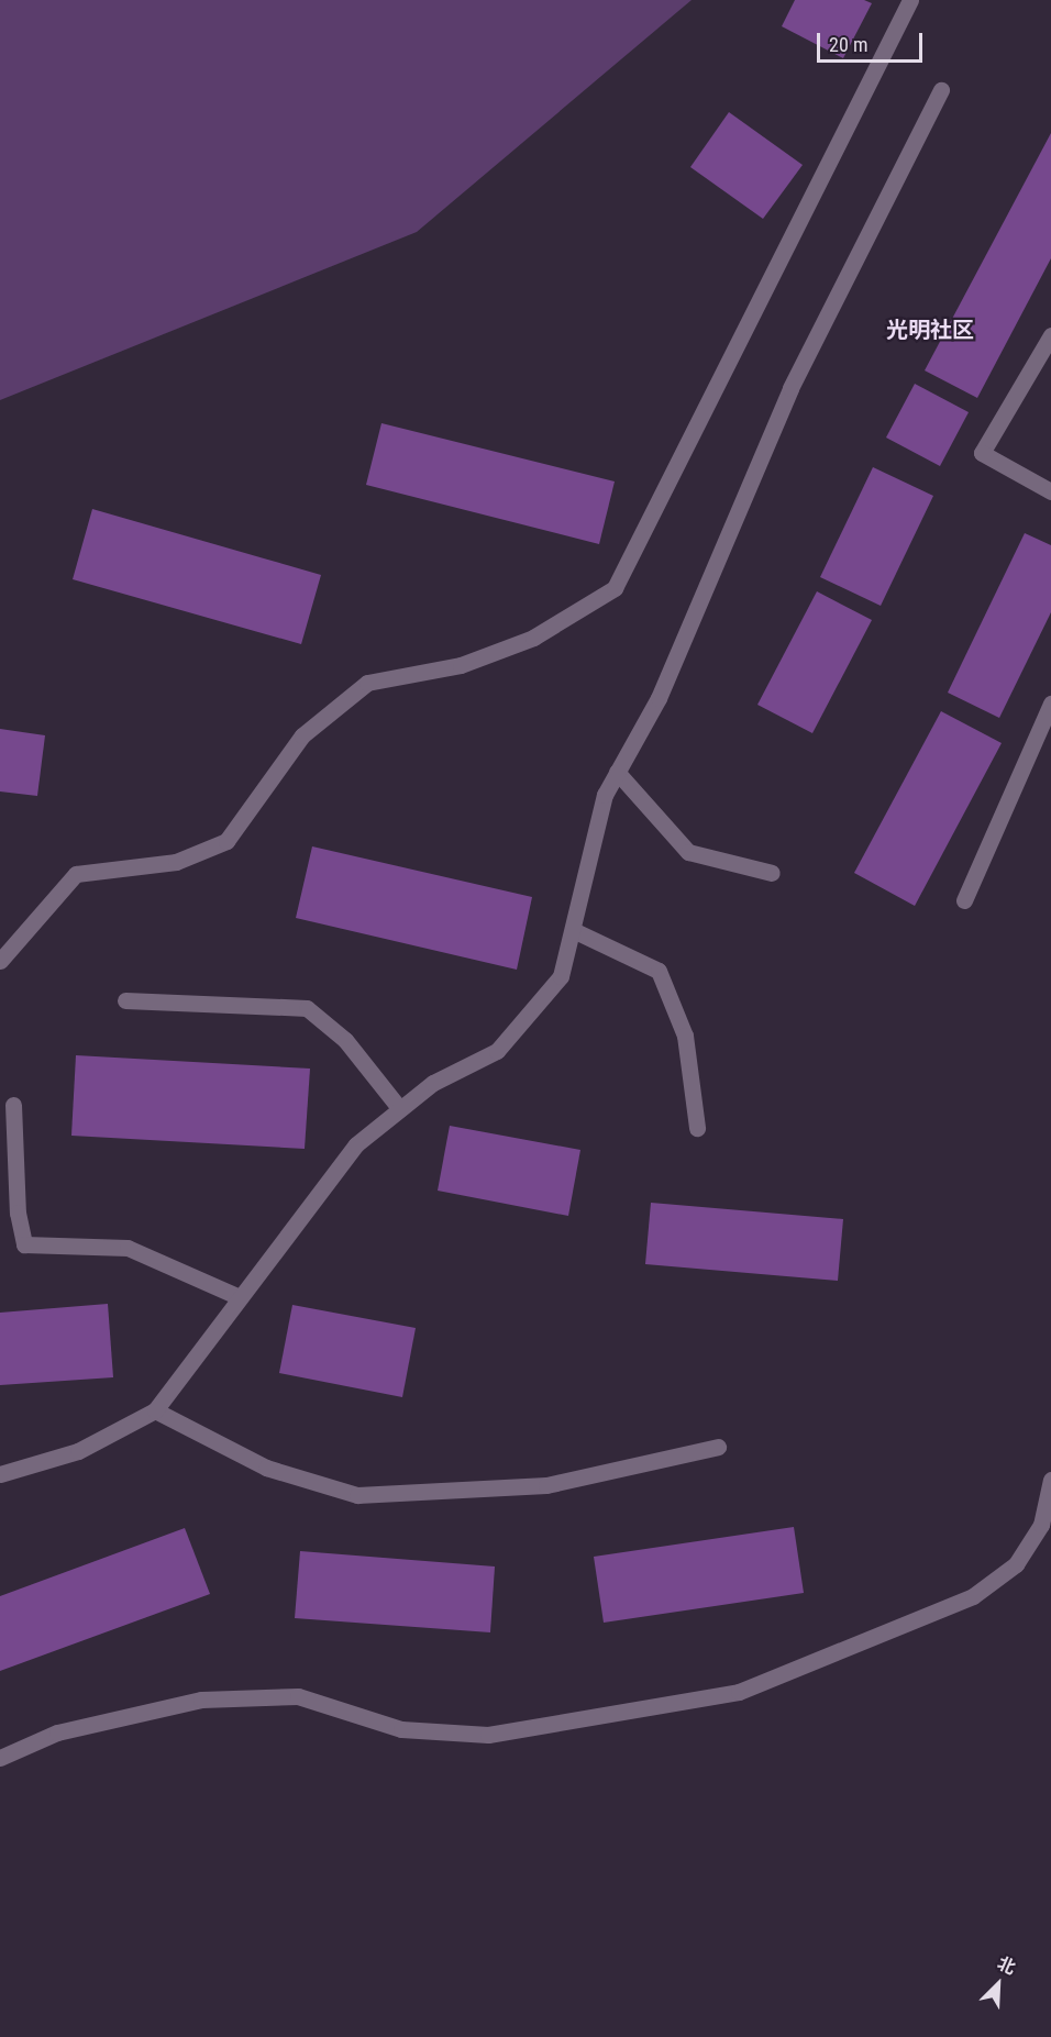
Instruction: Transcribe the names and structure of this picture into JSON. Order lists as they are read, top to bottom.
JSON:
{
  "districts": ["光明社区"],
  "scale_bar": "20 m",
  "north": "top right"
}
